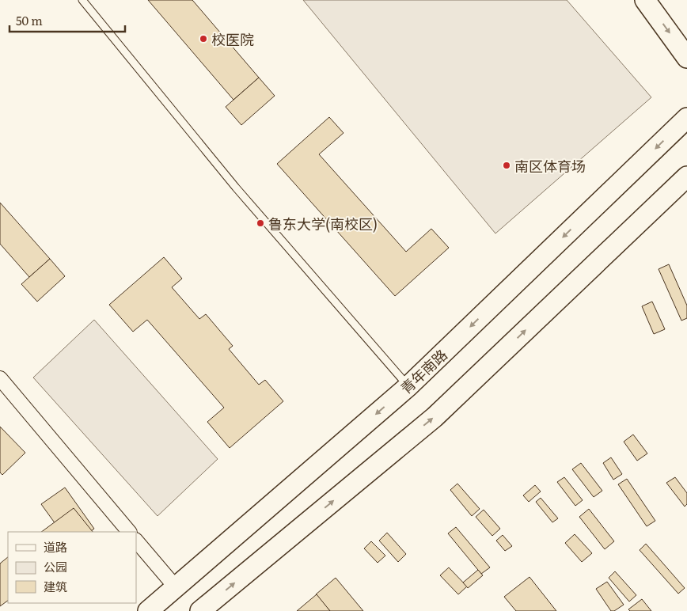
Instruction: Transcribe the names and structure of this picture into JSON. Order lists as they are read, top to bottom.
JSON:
{
  "streets": {
    "main road": ["青年南路"]
  },
  "places": ["校医院", "南区体育场", "鲁东大学(南校区)"],
  "legend": ["道路", "公园", "建筑"],
  "scale_bar": "50 m"
}
